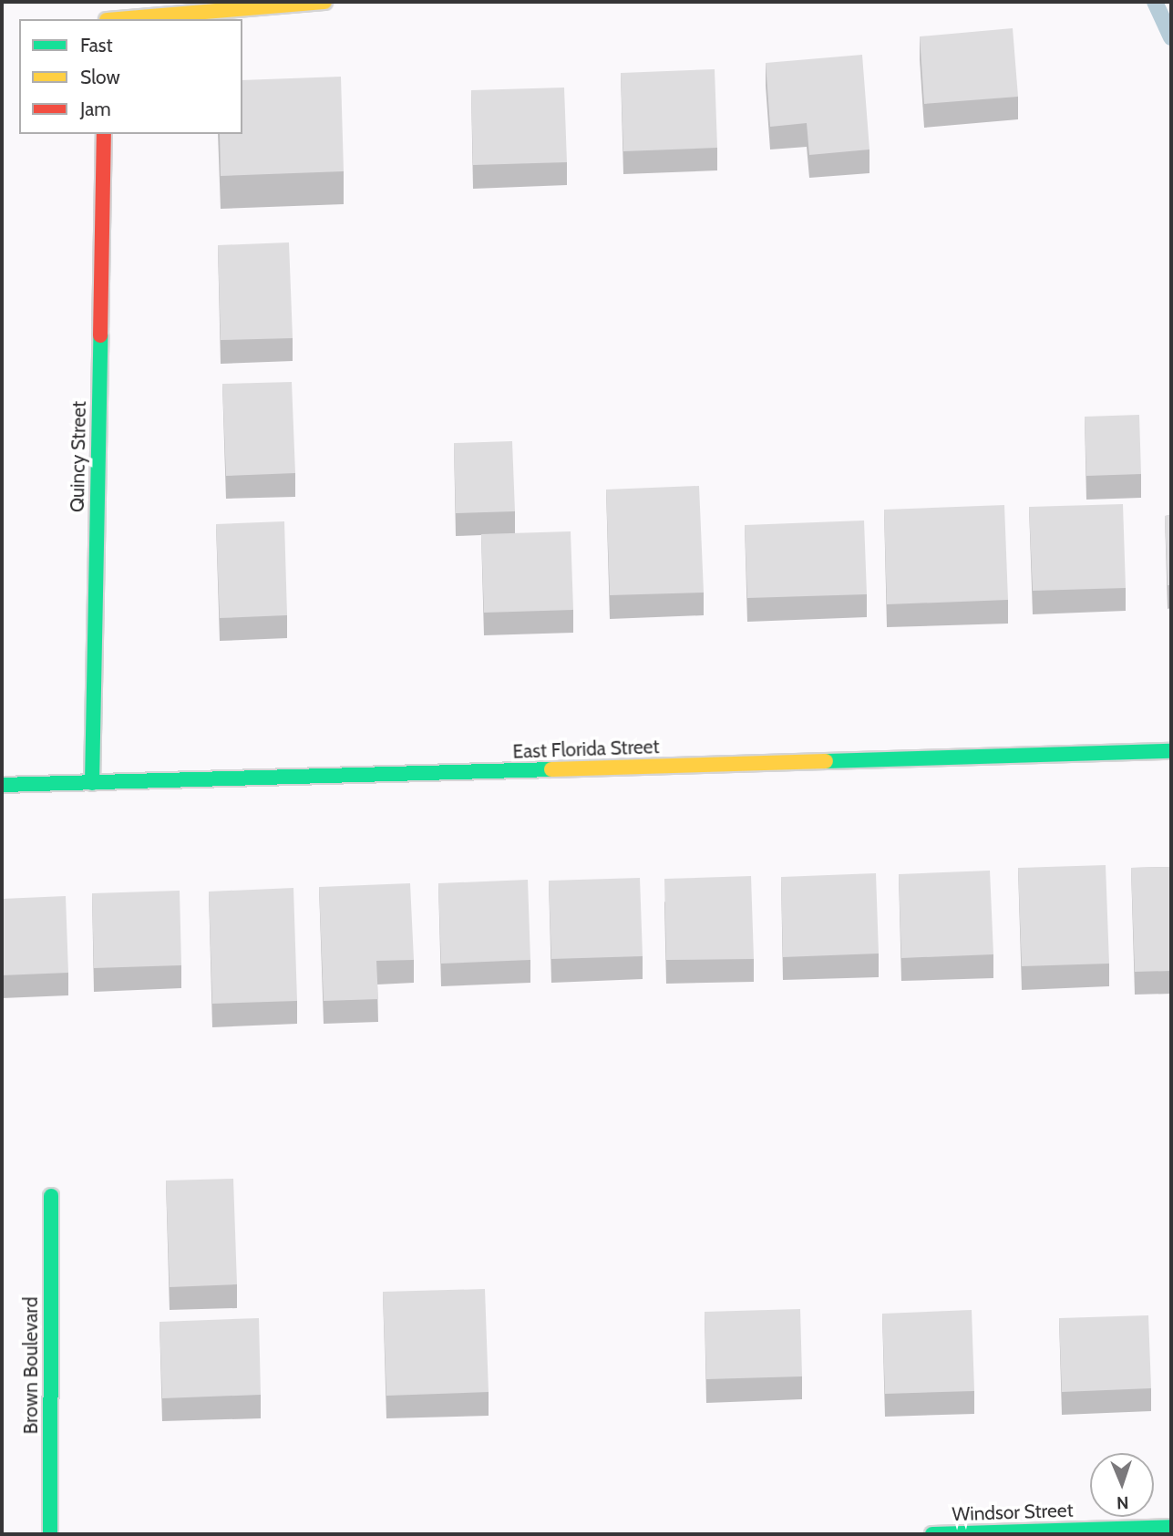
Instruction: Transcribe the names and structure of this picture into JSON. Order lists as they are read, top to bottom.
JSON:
{
  "streets": {
    "street": [
      "Quincy Street",
      "East Florida Street",
      "Brown Boulevard",
      "Windsor Street"
    ]
  },
  "crossings": [
    ["Quincy Street", "East Florida Street"]
  ],
  "legend": ["Fast", "Slow", "Jam"],
  "north": "bottom"
}
